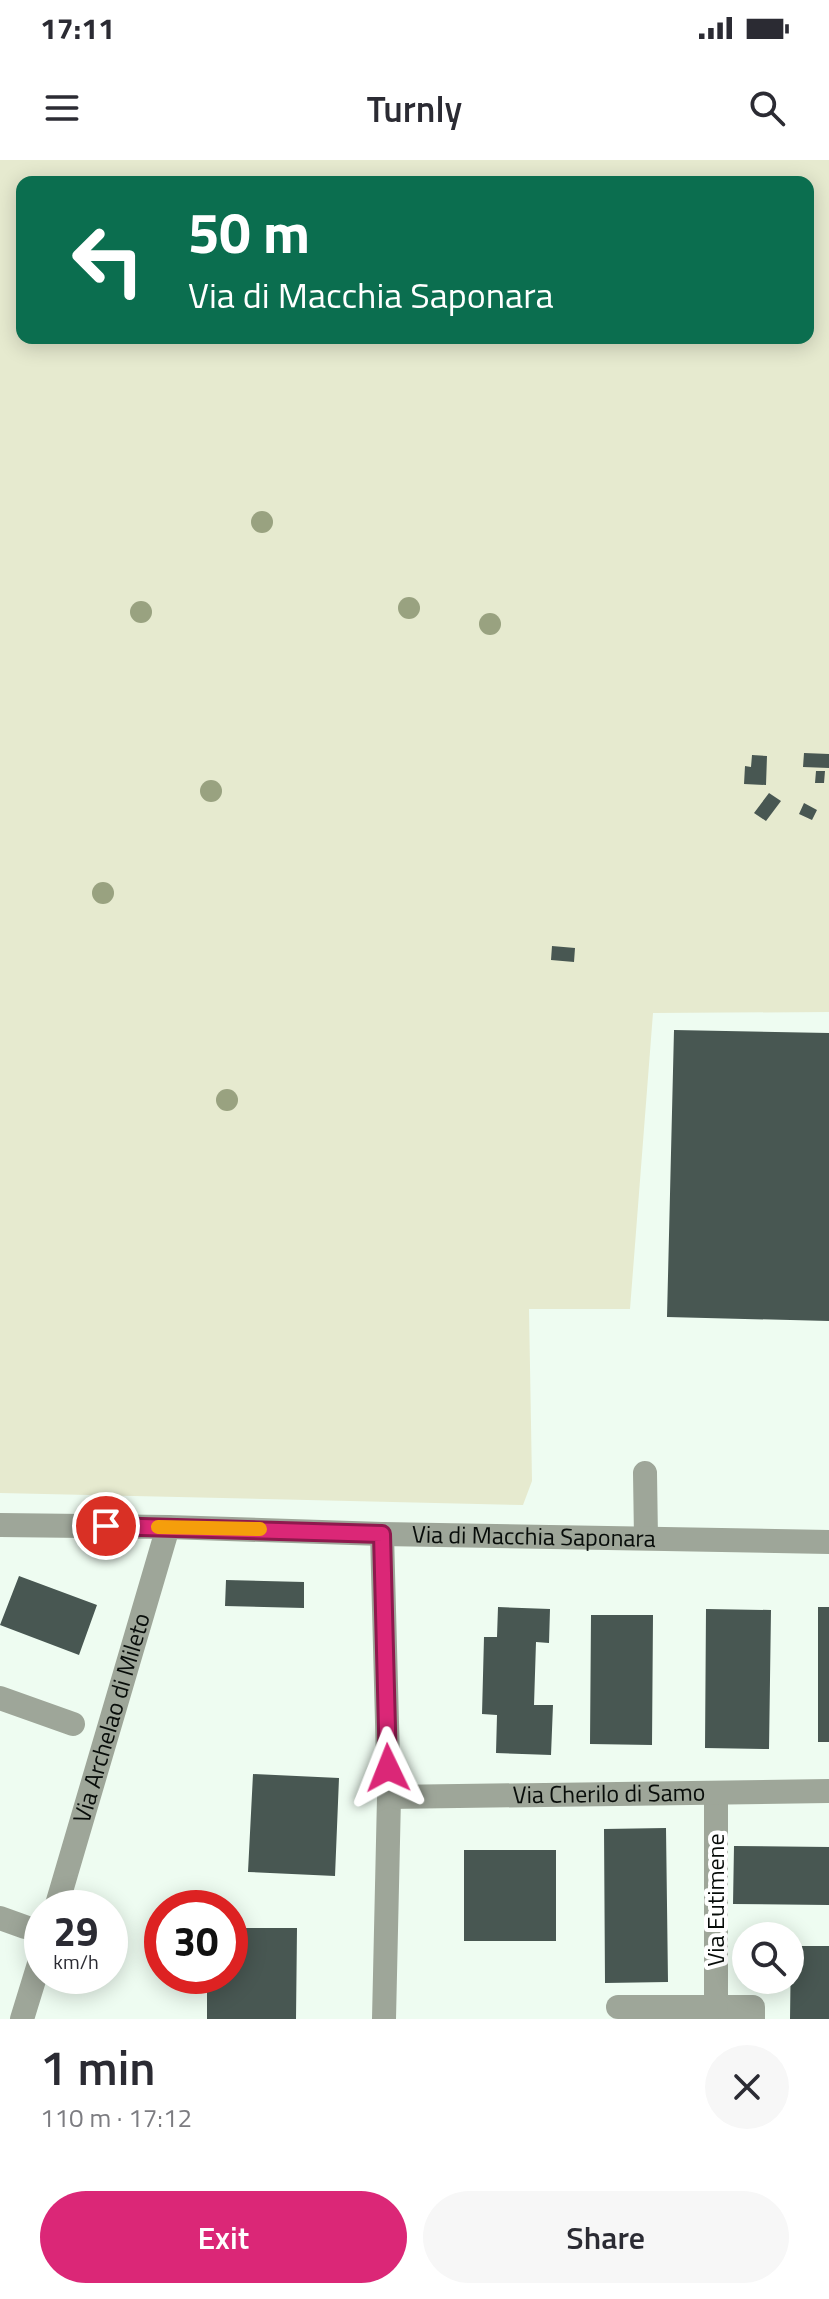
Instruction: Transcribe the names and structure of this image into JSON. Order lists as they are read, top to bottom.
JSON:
{
  "streets": {
    "street": [
      "Via di Macchia Saponara",
      "Via Archelao di Mileto",
      "Via Cherilo di Samo",
      "Via Eutimene"
    ]
  },
  "crossings": [
    ["Via di Macchia Saponara", "Via Archelao di Mileto"],
    ["Via Cherilo di Samo", "Via Eutimene"]
  ],
  "page": {
    "status": "17:11",
    "header": "Turnly",
    "turn": ["50 m", "Via di Macchia Saponara"],
    "speed": "29 km/h",
    "limit": "30",
    "heading": ["1 min", "110 m · 17:12"],
    "buttons": ["Exit", "Share"]
  }
}
